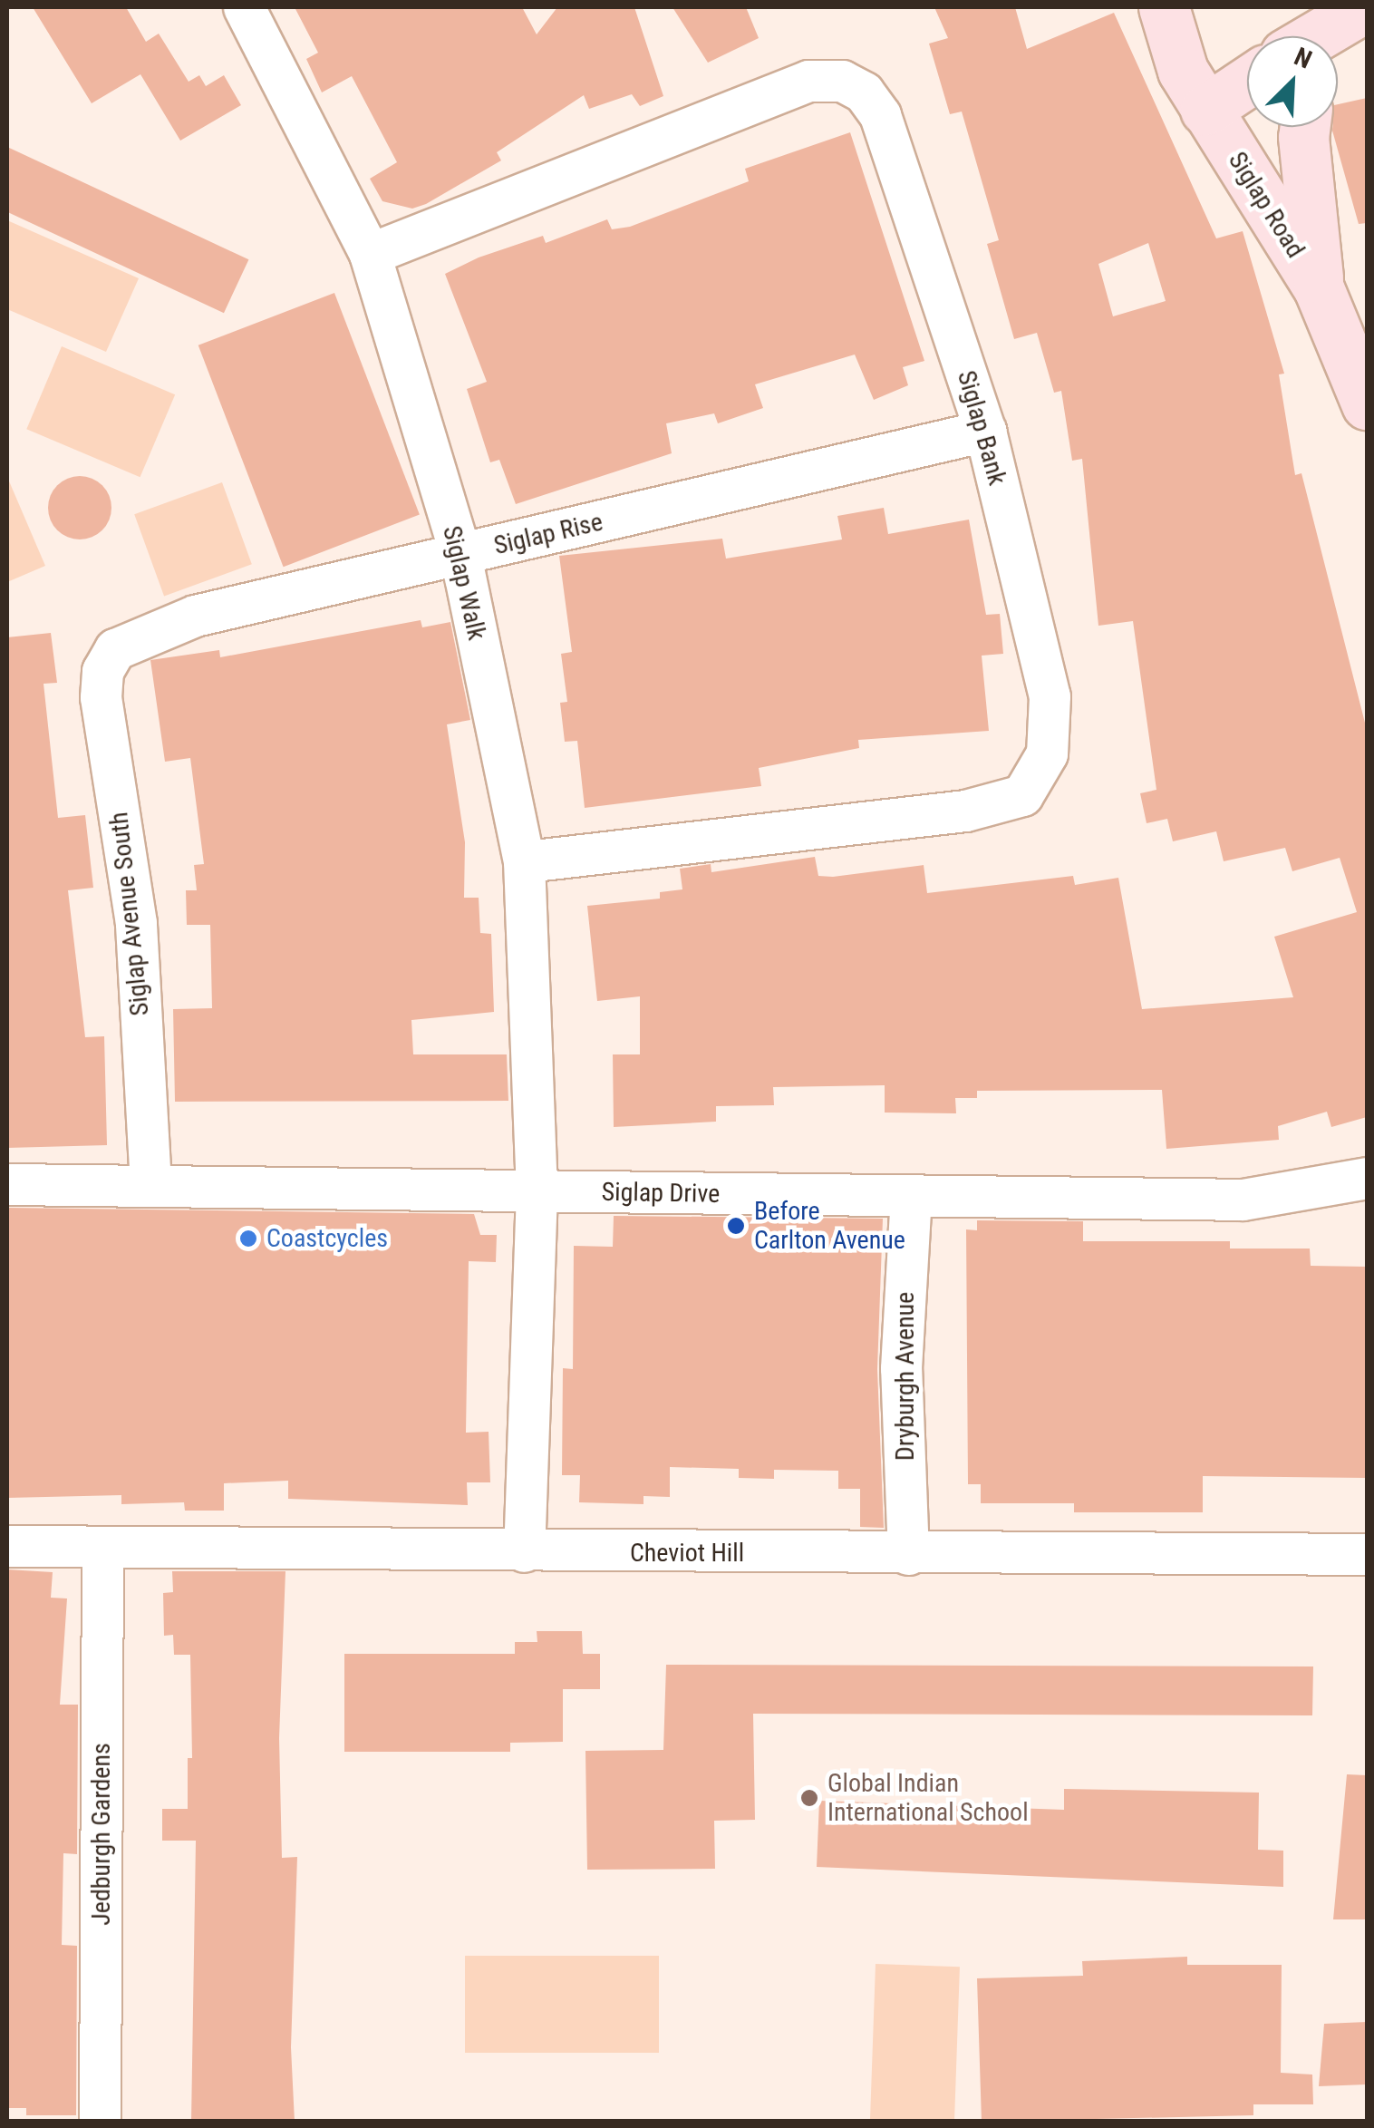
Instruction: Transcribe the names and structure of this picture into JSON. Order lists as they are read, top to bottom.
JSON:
{
  "streets": {
    "main road": ["Siglap Road"],
    "street": [
      "Siglap Bank",
      "Siglap Rise",
      "Siglap Walk",
      "Siglap Avenue South",
      "Siglap Drive",
      "Dryburgh Avenue",
      "Cheviot Hill",
      "Jedburgh Gardens"
    ]
  },
  "crossings": [
    ["Siglap Bank", "Siglap Rise"],
    ["Siglap Bank", "Siglap Walk"],
    ["Siglap Rise", "Siglap Walk"],
    ["Siglap Rise", "Siglap Avenue South"],
    ["Siglap Walk", "Siglap Drive"],
    ["Siglap Walk", "Cheviot Hill"],
    ["Siglap Avenue South", "Siglap Drive"],
    ["Siglap Drive", "Dryburgh Avenue"],
    ["Dryburgh Avenue", "Cheviot Hill"],
    ["Cheviot Hill", "Jedburgh Gardens"]
  ],
  "places": ["Before Carlton Avenue", "Coastcycles", "Global Indian International School"],
  "north": "top right"
}
